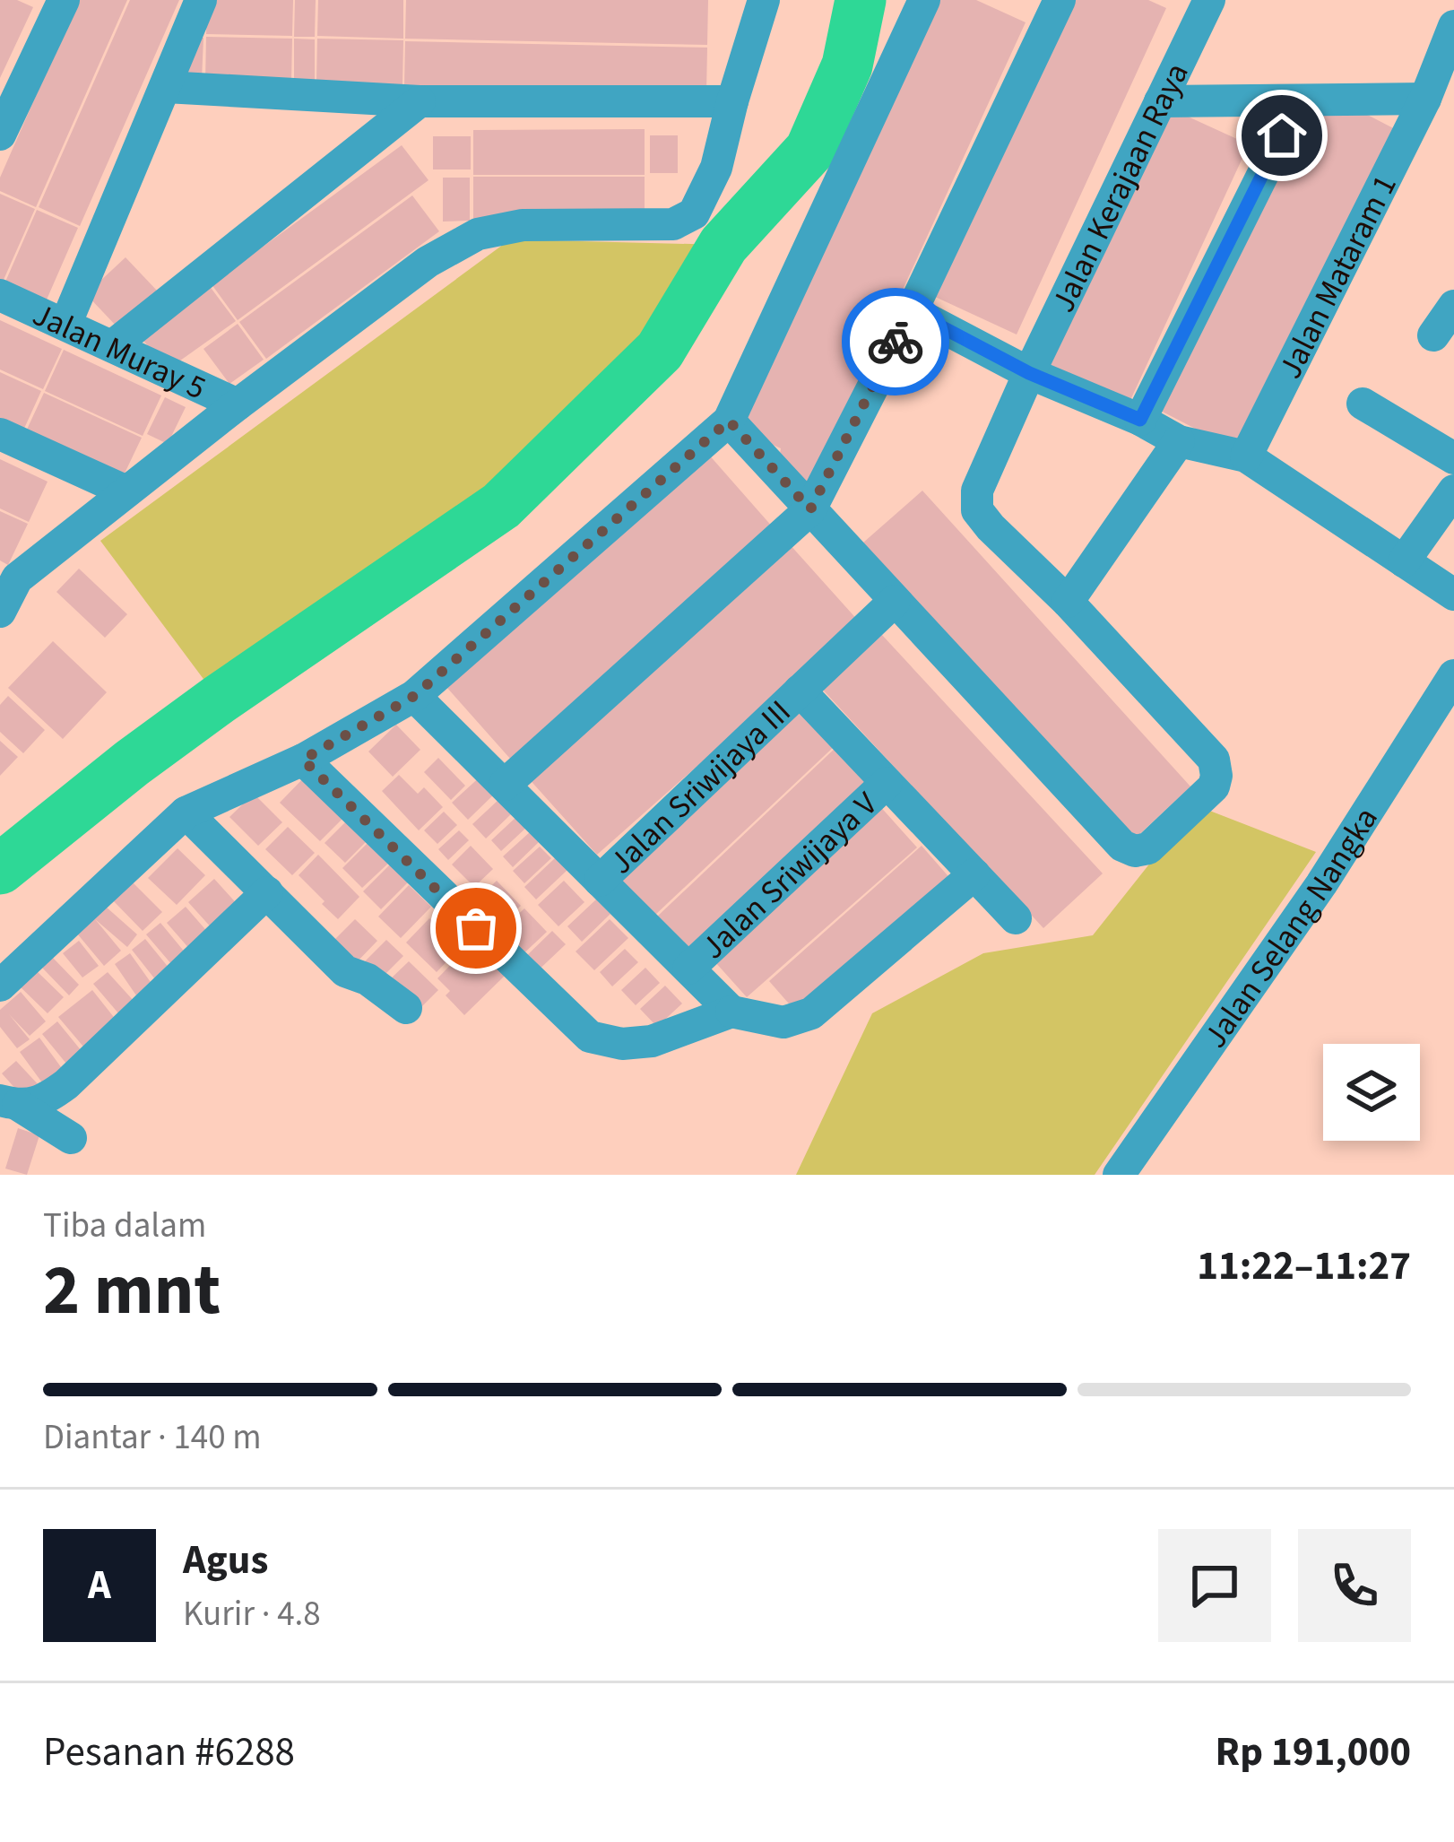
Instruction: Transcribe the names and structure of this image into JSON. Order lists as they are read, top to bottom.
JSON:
{
  "streets": {
    "street": [
      "Jalan Kerajaan Raya",
      "Jalan Mataram 1",
      "Jalan Muray 5",
      "Jalan Sriwijaya III",
      "Jalan Sriwijaya V",
      "Jalan Selang Nangka"
    ]
  },
  "page": {
    "heading": ["2 mnt", "Tiba dalam", "11:22–11:27"],
    "panel": [
      "Agus",
      "Kurir · 4.8",
      "Pesanan #6288",
      "Rp 191,000"
    ],
    "bar": "Diantar · 140 m",
    "round": "A"
  }
}
